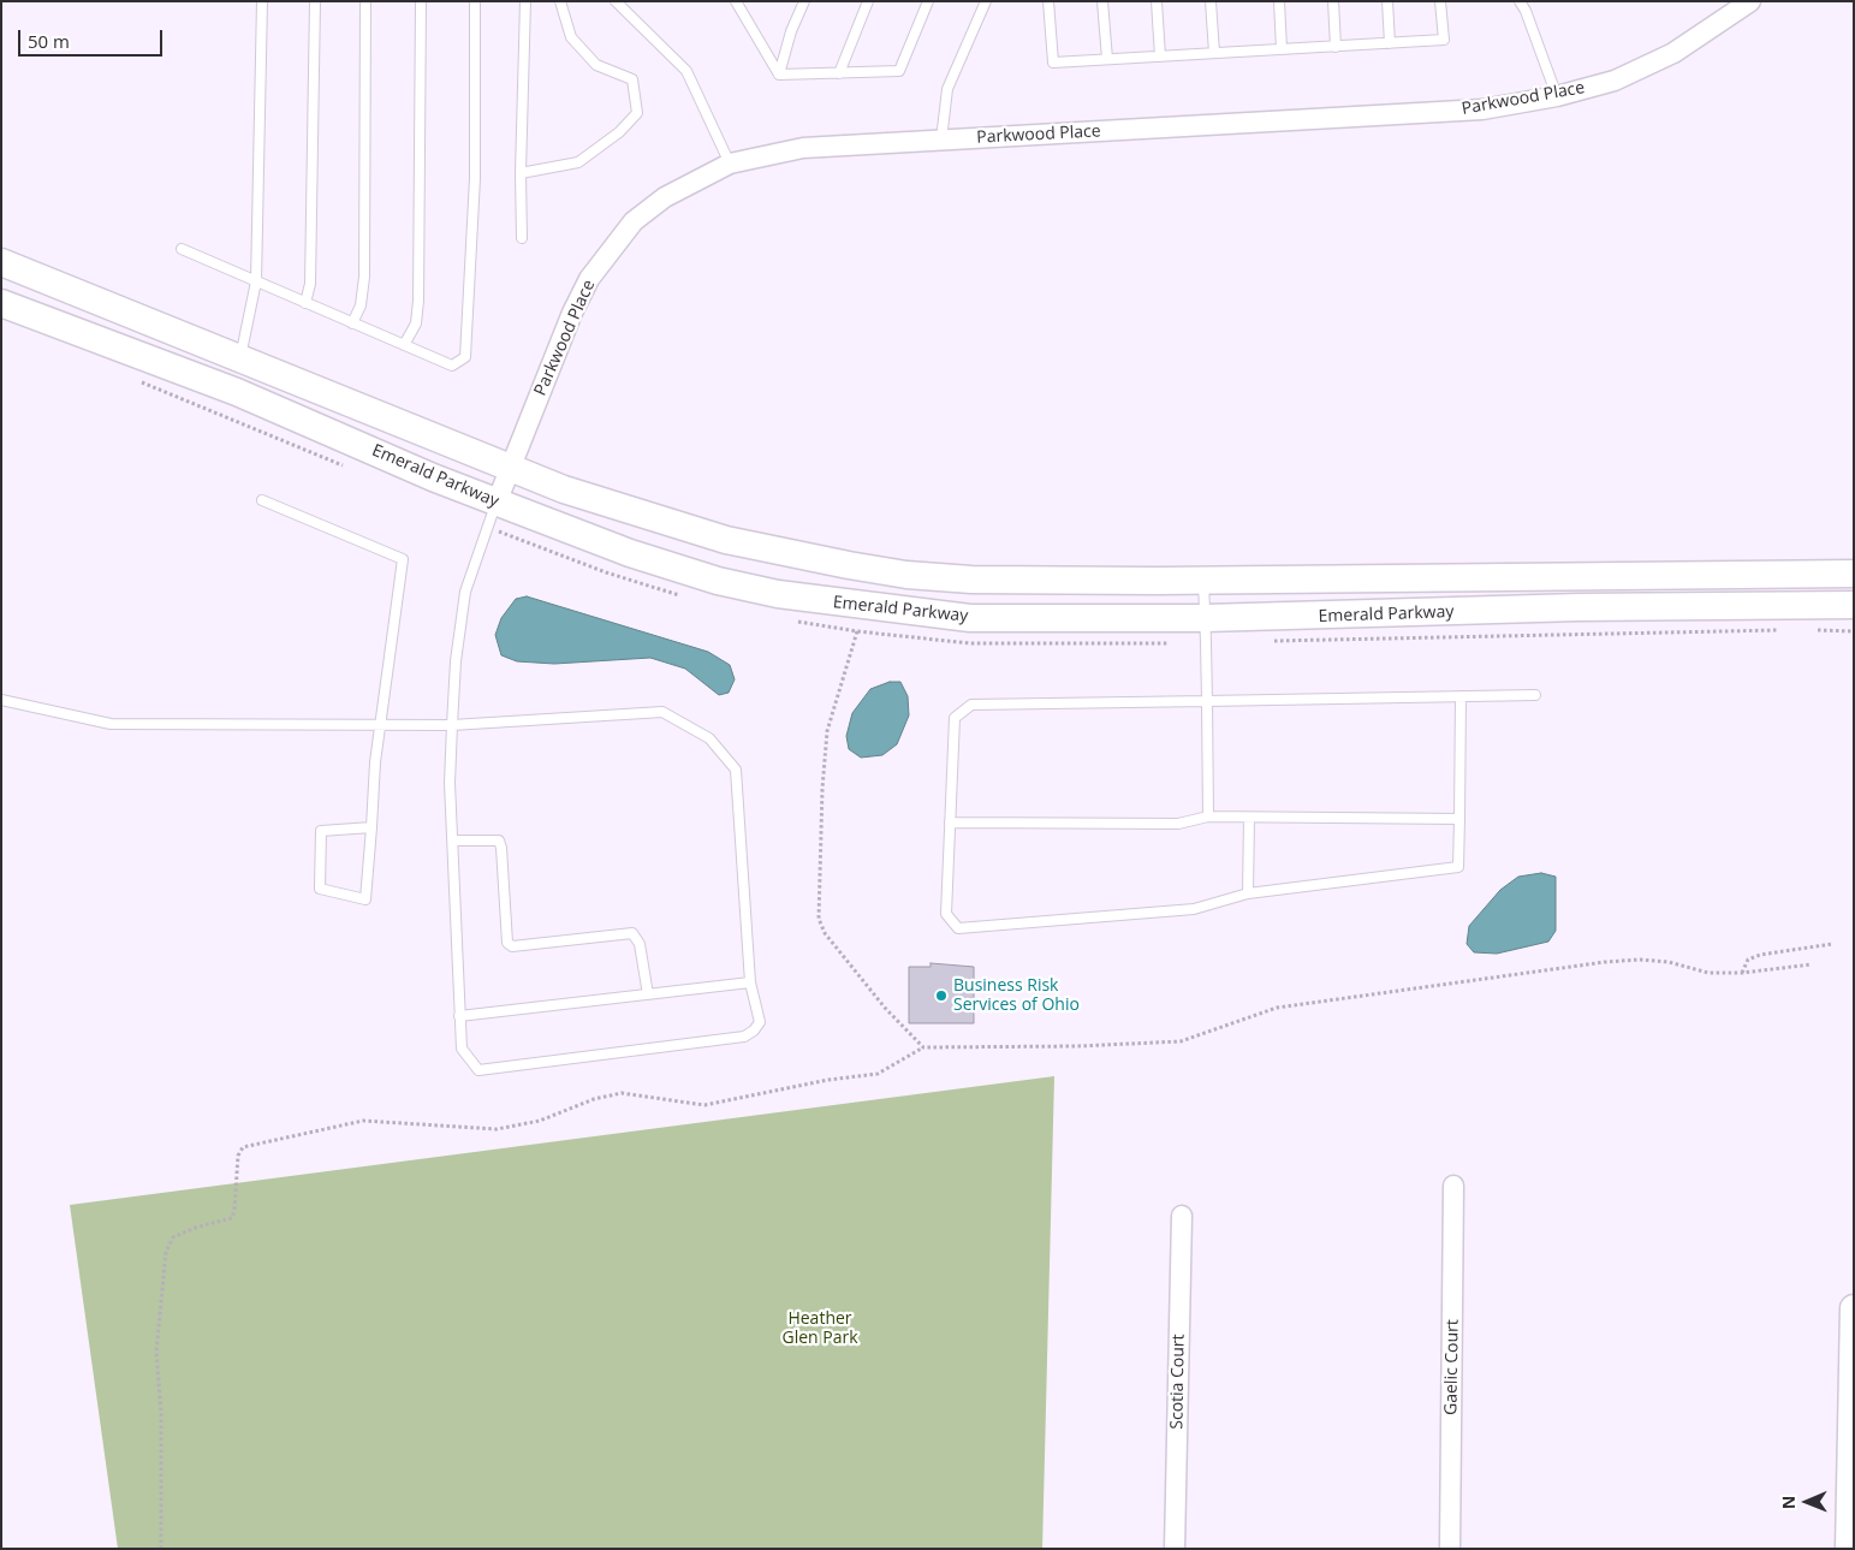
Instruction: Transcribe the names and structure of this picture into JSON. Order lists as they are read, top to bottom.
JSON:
{
  "streets": {
    "main road": ["Emerald Parkway"],
    "street": ["Parkwood Place", "Gaelic Court", "Scotia Court"]
  },
  "crossings": [
    ["Parkwood Place", "Emerald Parkway"]
  ],
  "parks": ["Heather Glen Park"],
  "places": ["Business Risk Services of Ohio"],
  "scale_bar": "50 m",
  "north": "left"
}
